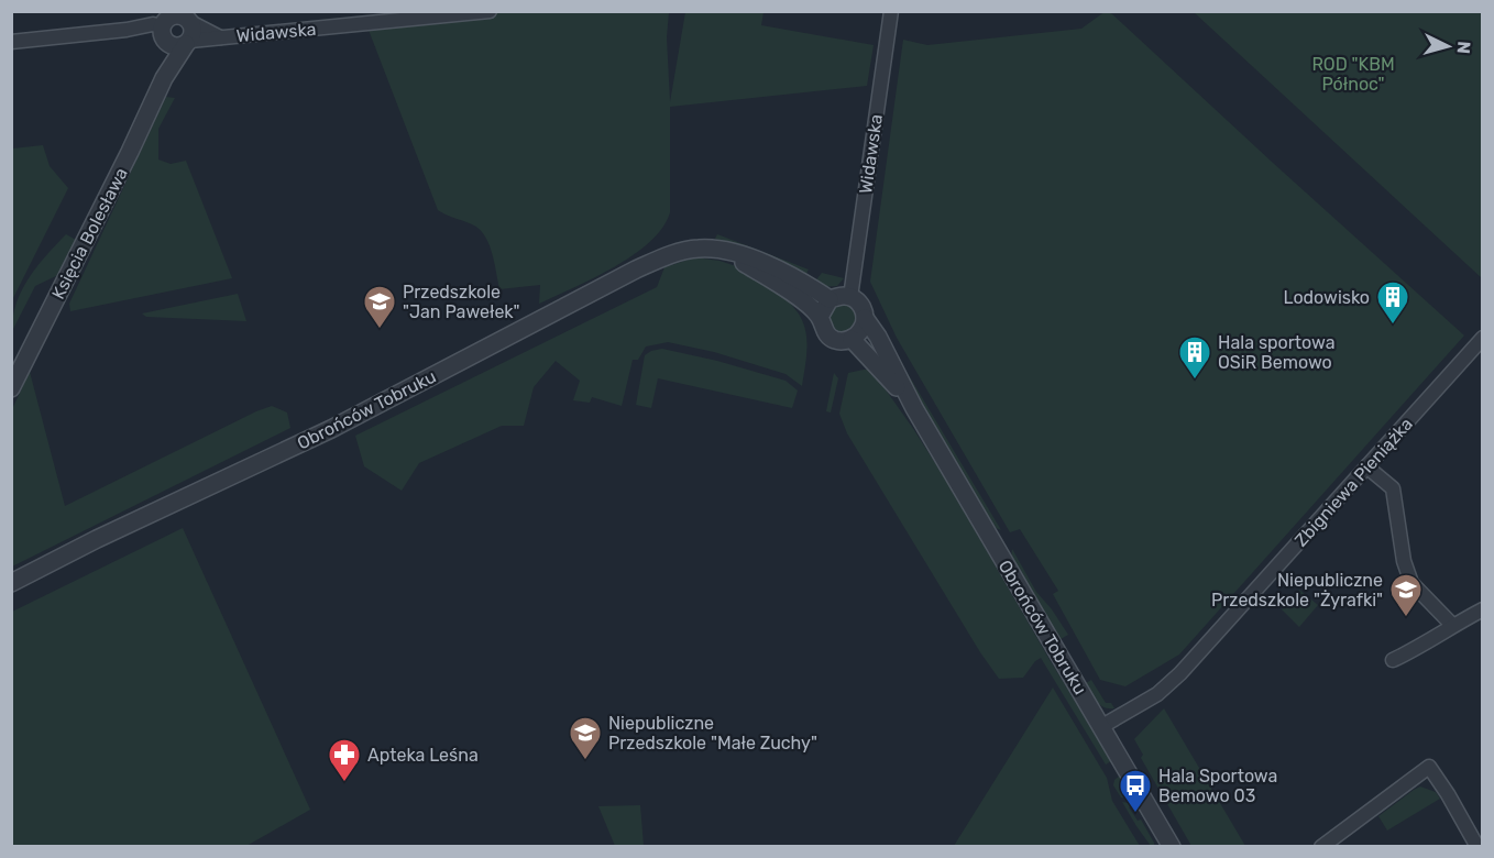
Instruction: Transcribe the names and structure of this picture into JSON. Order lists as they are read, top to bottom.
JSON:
{
  "streets": {
    "street": [
      "Widawska",
      "Księcia Bolesława",
      "Obrońców Tobruku",
      "Zbigniewa Pieniążka"
    ]
  },
  "crossings": [
    ["Widawska", "Księcia Bolesława"],
    ["Widawska", "Obrońców Tobruku"],
    ["Obrońców Tobruku", "Zbigniewa Pieniążka"]
  ],
  "parks": ["ROD \"KBM Północ\""],
  "places": {
    "building": ["Lodowisko", "Hala sportowa OSiR Bemowo"],
    "school or university": ["Przedszkole \"Jan Pawełek\"", "Niepubliczne Przedszkole \"Żyrafki\"", "Niepubliczne Przedszkole \"Małe Zuchy\""],
    "pharmacy": ["Apteka Leśna"],
    "bus stop": ["Hala Sportowa Bemowo 03"]
  },
  "north": "right"
}
